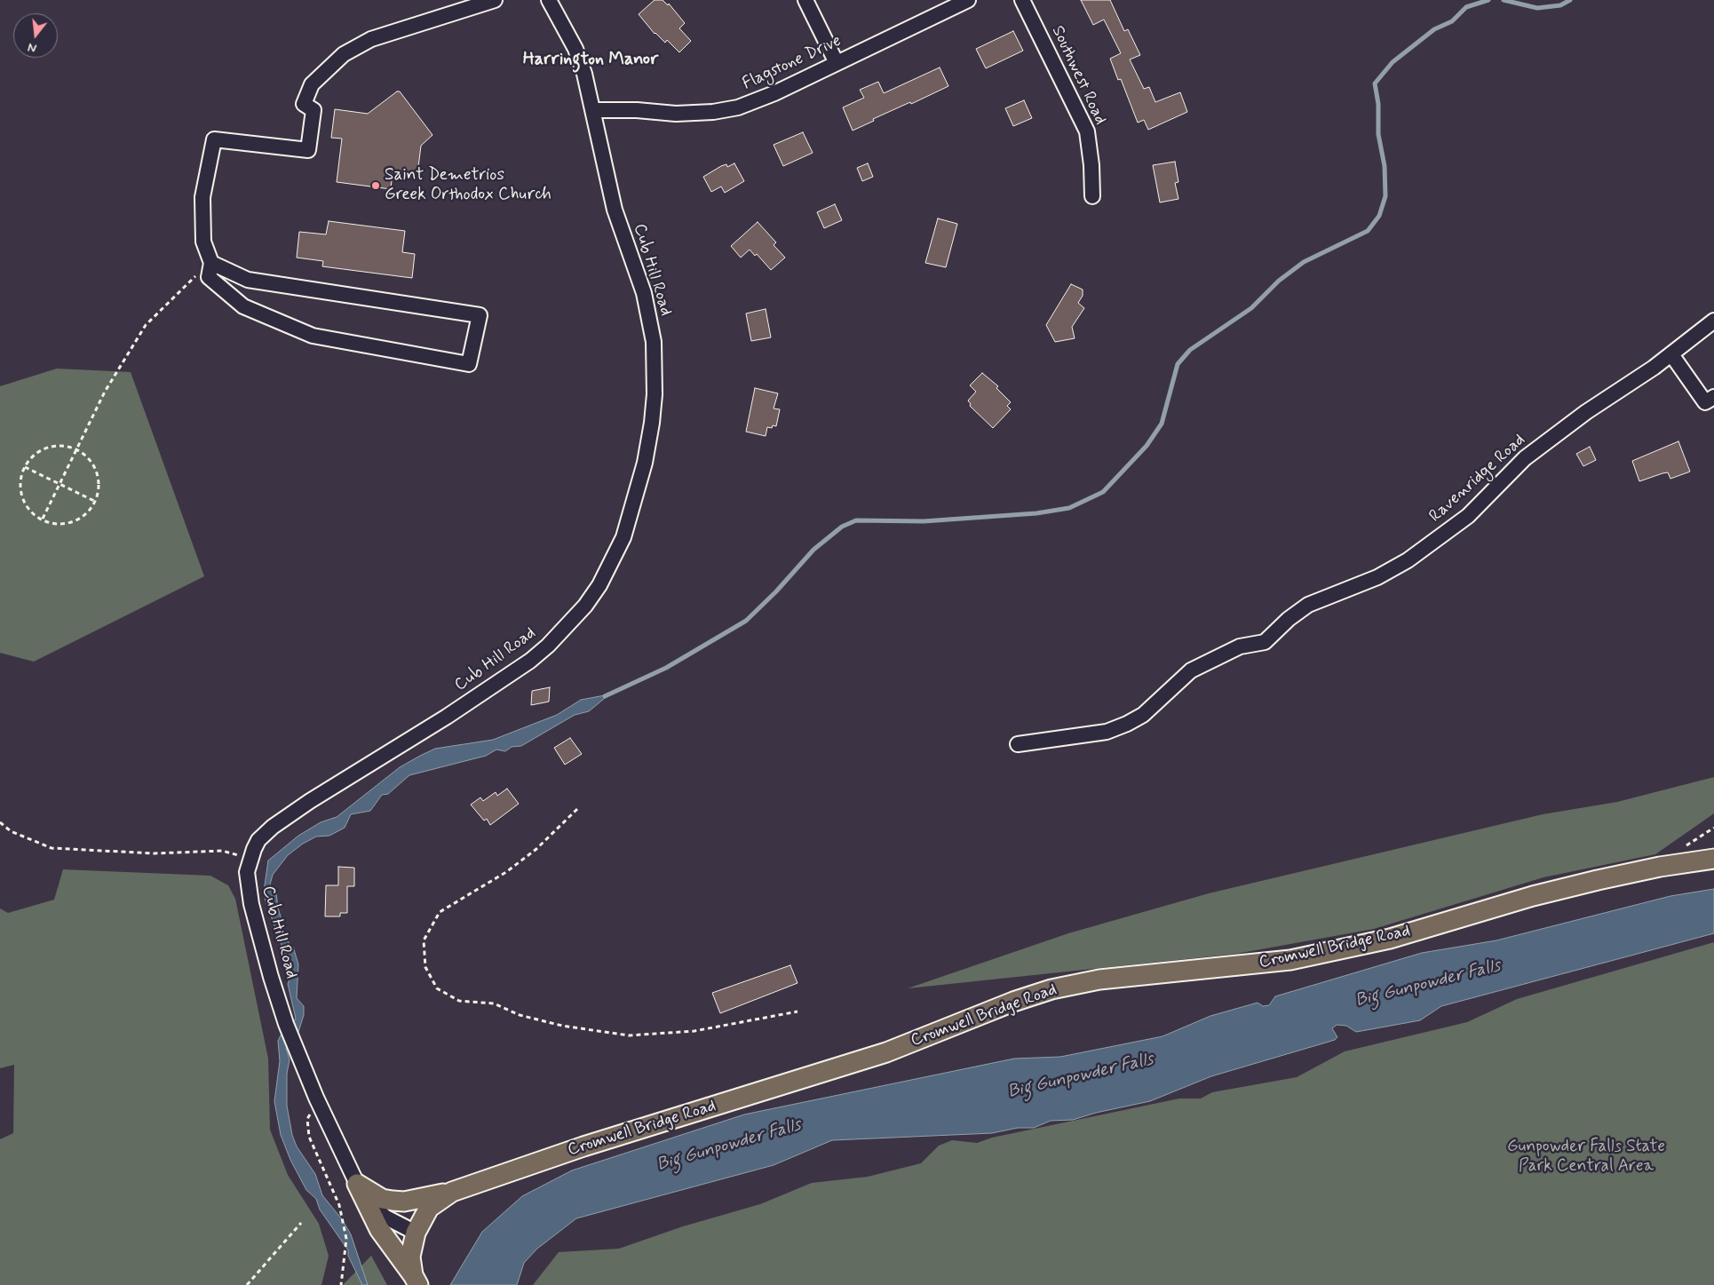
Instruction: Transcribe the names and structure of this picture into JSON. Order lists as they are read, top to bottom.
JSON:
{
  "streets": {
    "main road": ["Cromwell Bridge Road"],
    "street": [
      "Flagstone Drive",
      "Southwest Road",
      "Cub Hill Road",
      "Ravenridge Road"
    ]
  },
  "crossings": [
    ["Flagstone Drive", "Cub Hill Road"],
    ["Cub Hill Road", "Cromwell Bridge Road"]
  ],
  "districts": ["Harrington Manor"],
  "water": ["Big Gunpowder Falls"],
  "parks": ["Gunpowder Falls State Park Central Area"],
  "places": ["Saint Demetrios Greek Orthodox Church"],
  "north": "bottom"
}
